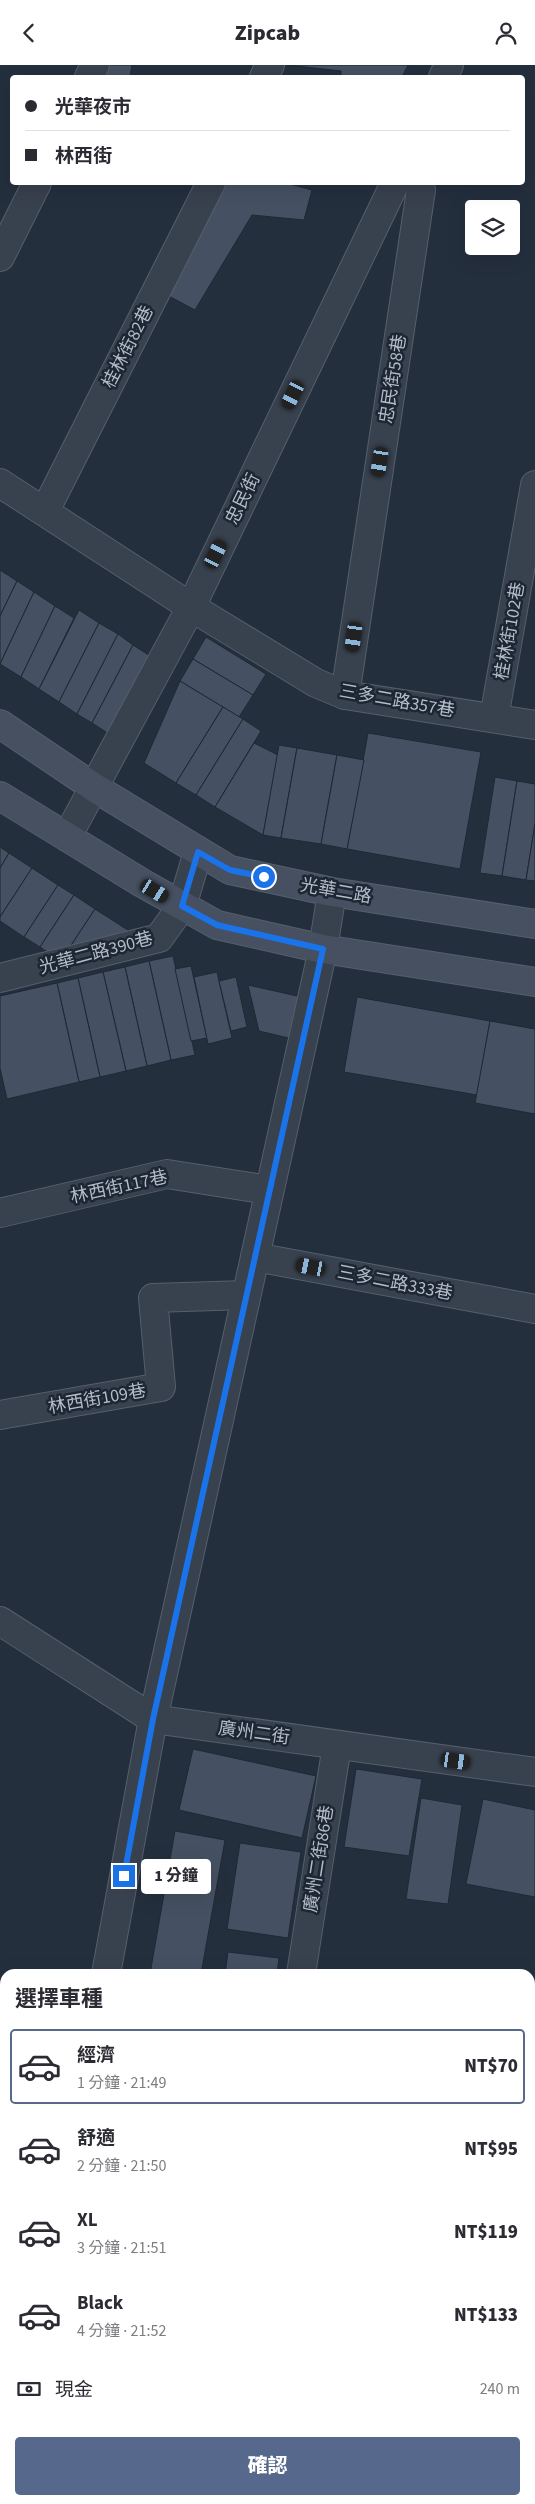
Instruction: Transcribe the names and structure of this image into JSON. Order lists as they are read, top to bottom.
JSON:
{
  "streets": {
    "street": [
      "桂林街82巷",
      "忠民街58巷",
      "忠民街",
      "桂林街102巷",
      "三多二路357巷",
      "光華二路",
      "光華二路390巷",
      "林西街117巷",
      "三多二路333巷",
      "林西街109巷",
      "廣州二街",
      "廣州二街86巷"
    ]
  },
  "crossings": [
    ["桂林街82巷", "三多二路357巷"],
    ["忠民街58巷", "三多二路357巷"],
    ["忠民街", "三多二路357巷"],
    ["忠民街", "光華二路"],
    ["桂林街102巷", "三多二路357巷"],
    ["光華二路", "光華二路390巷"],
    ["廣州二街", "廣州二街86巷"]
  ],
  "page": {
    "header": "Zipcab",
    "banner": ["光華夜市", "林西街"],
    "bubble": "1 分鐘",
    "heading": "選擇車種",
    "list": [
      {
        "name": "經濟",
        "note": "1 分鐘 · 21:49",
        "value": "NT$70"
      },
      {
        "name": "舒適",
        "note": "2 分鐘 · 21:50",
        "value": "NT$95"
      },
      {
        "name": "XL",
        "note": "3 分鐘 · 21:51",
        "value": "NT$119"
      },
      {
        "name": "Black",
        "note": "4 分鐘 · 21:52",
        "value": "NT$133"
      }
    ],
    "pay": ["現金", "240 m"],
    "buttons": "確認"
  }
}
